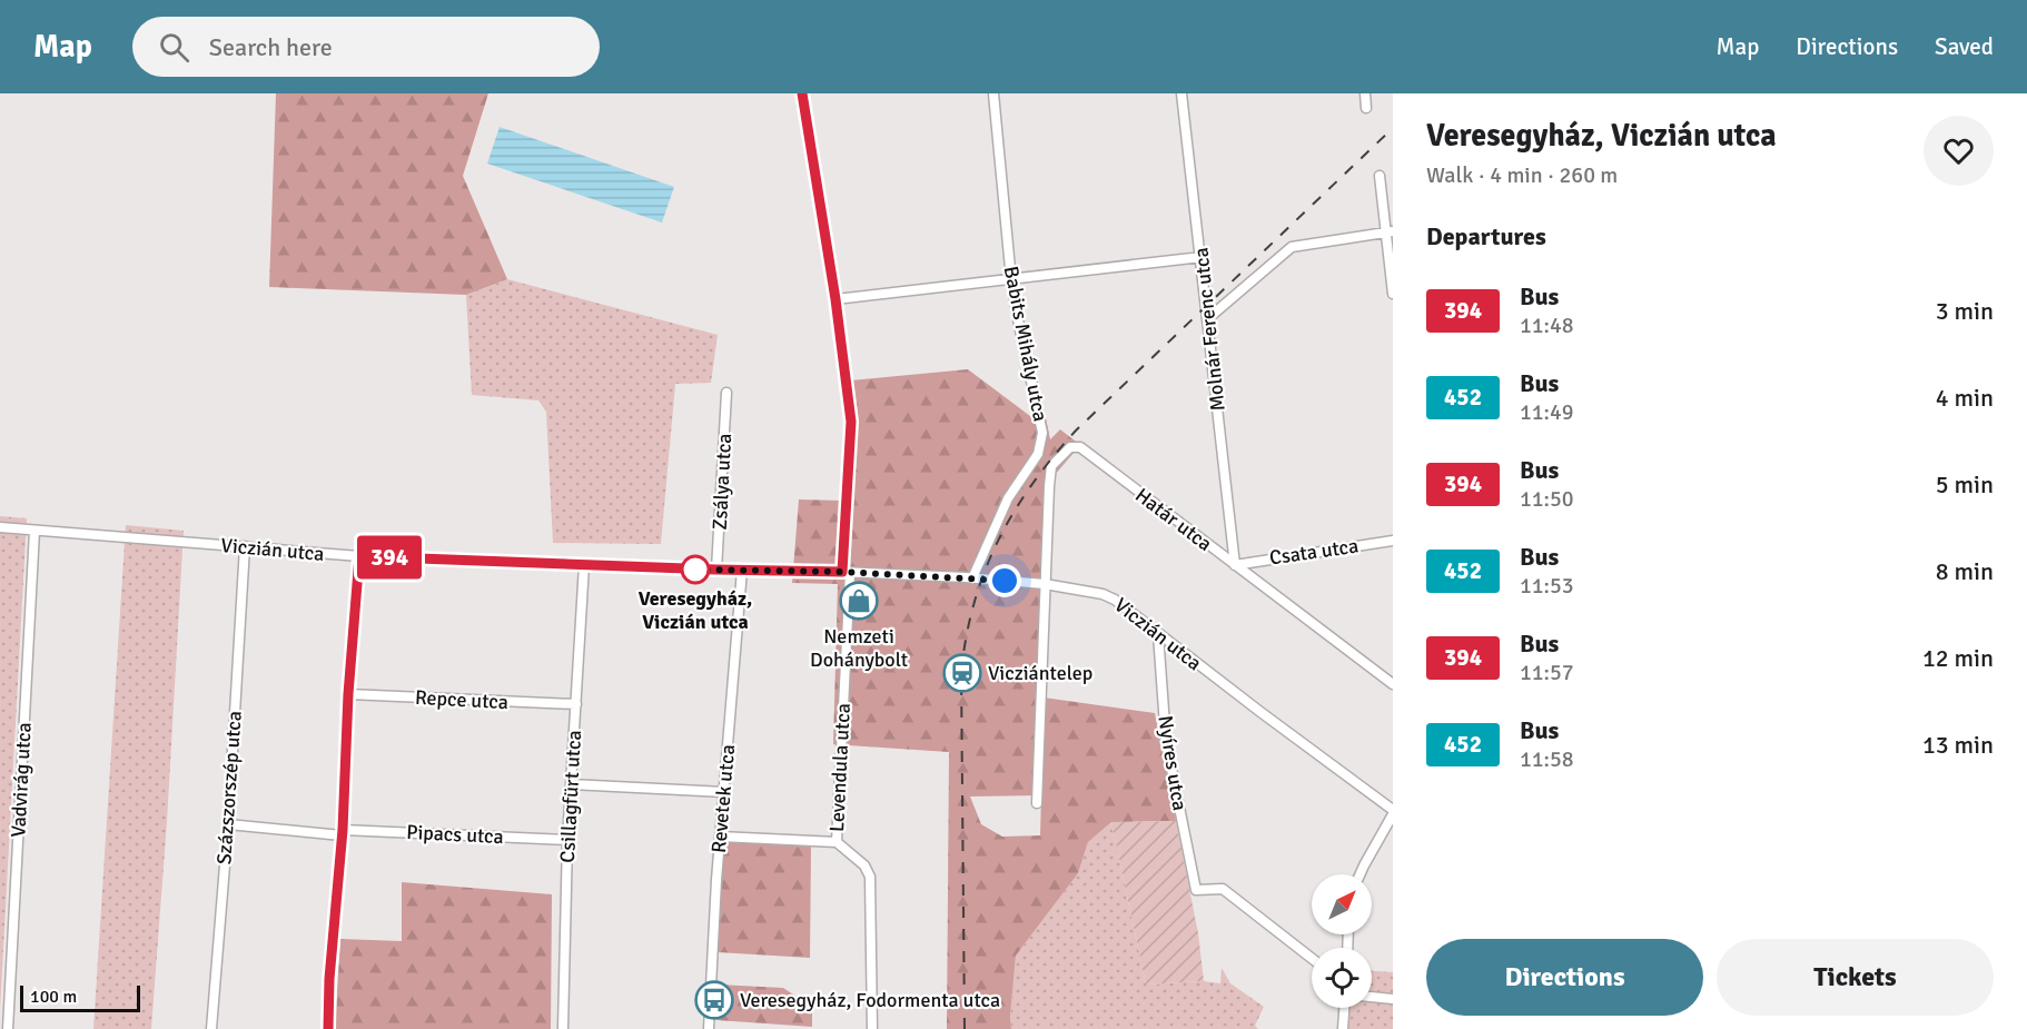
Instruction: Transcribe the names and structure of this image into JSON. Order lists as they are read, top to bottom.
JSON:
{
  "streets": {
    "street": [
      "Molnár Ferenc utca",
      "Babits Mihály utca",
      "Zsálya utca",
      "Határ utca",
      "Viczián utca",
      "Csata utca",
      "Repce utca",
      "Nyíres utca",
      "Levendula utca",
      "Vadvirág utca",
      "Százszorszép utca",
      "Csillagfürt utca",
      "Revetek utca",
      "Pipacs utca"
    ]
  },
  "crossings": [
    ["Molnár Ferenc utca", "Határ utca"],
    ["Molnár Ferenc utca", "Csata utca"],
    ["Babits Mihály utca", "Viczián utca"],
    ["Zsálya utca", "Viczián utca"],
    ["Határ utca", "Viczián utca"],
    ["Határ utca", "Csata utca"],
    ["Viczián utca", "Nyíres utca"],
    ["Viczián utca", "Levendula utca"],
    ["Viczián utca", "Vadvirág utca"],
    ["Viczián utca", "Százszorszép utca"],
    ["Viczián utca", "Csillagfürt utca"],
    ["Viczián utca", "Revetek utca"],
    ["Repce utca", "Csillagfürt utca"],
    ["Százszorszép utca", "Pipacs utca"],
    ["Csillagfürt utca", "Pipacs utca"]
  ],
  "places": {
    "other": ["Veresegyház, Viczián utca"],
    "shop": ["Nemzeti Dohánybolt"],
    "station": ["Vicziántelep"],
    "bus stop": ["Veresegyház, Fodormenta utca"]
  },
  "lines": ["bus line 394"],
  "scale_bar": "100 m",
  "north": "top right",
  "page": {
    "header": "Map",
    "search": "Search here",
    "nav": ["Map", "Directions", "Saved"],
    "on_map": "394",
    "heading": [
      ["Veresegyház, Viczián utca", "Walk · 4 min · 260 m"],
      "Departures"
    ],
    "list": [
      {
        "mark": "394",
        "name": "Bus",
        "note": "11:48",
        "value": "3 min"
      },
      {
        "mark": "452",
        "name": "Bus",
        "note": "11:49",
        "value": "4 min"
      },
      {
        "mark": "394",
        "name": "Bus",
        "note": "11:50",
        "value": "5 min"
      },
      {
        "mark": "452",
        "name": "Bus",
        "note": "11:53",
        "value": "8 min"
      },
      {
        "mark": "394",
        "name": "Bus",
        "note": "11:57",
        "value": "12 min"
      },
      {
        "mark": "452",
        "name": "Bus",
        "note": "11:58",
        "value": "13 min"
      }
    ],
    "buttons": ["Directions", "Tickets"],
    "scale": "100 m"
  }
}
